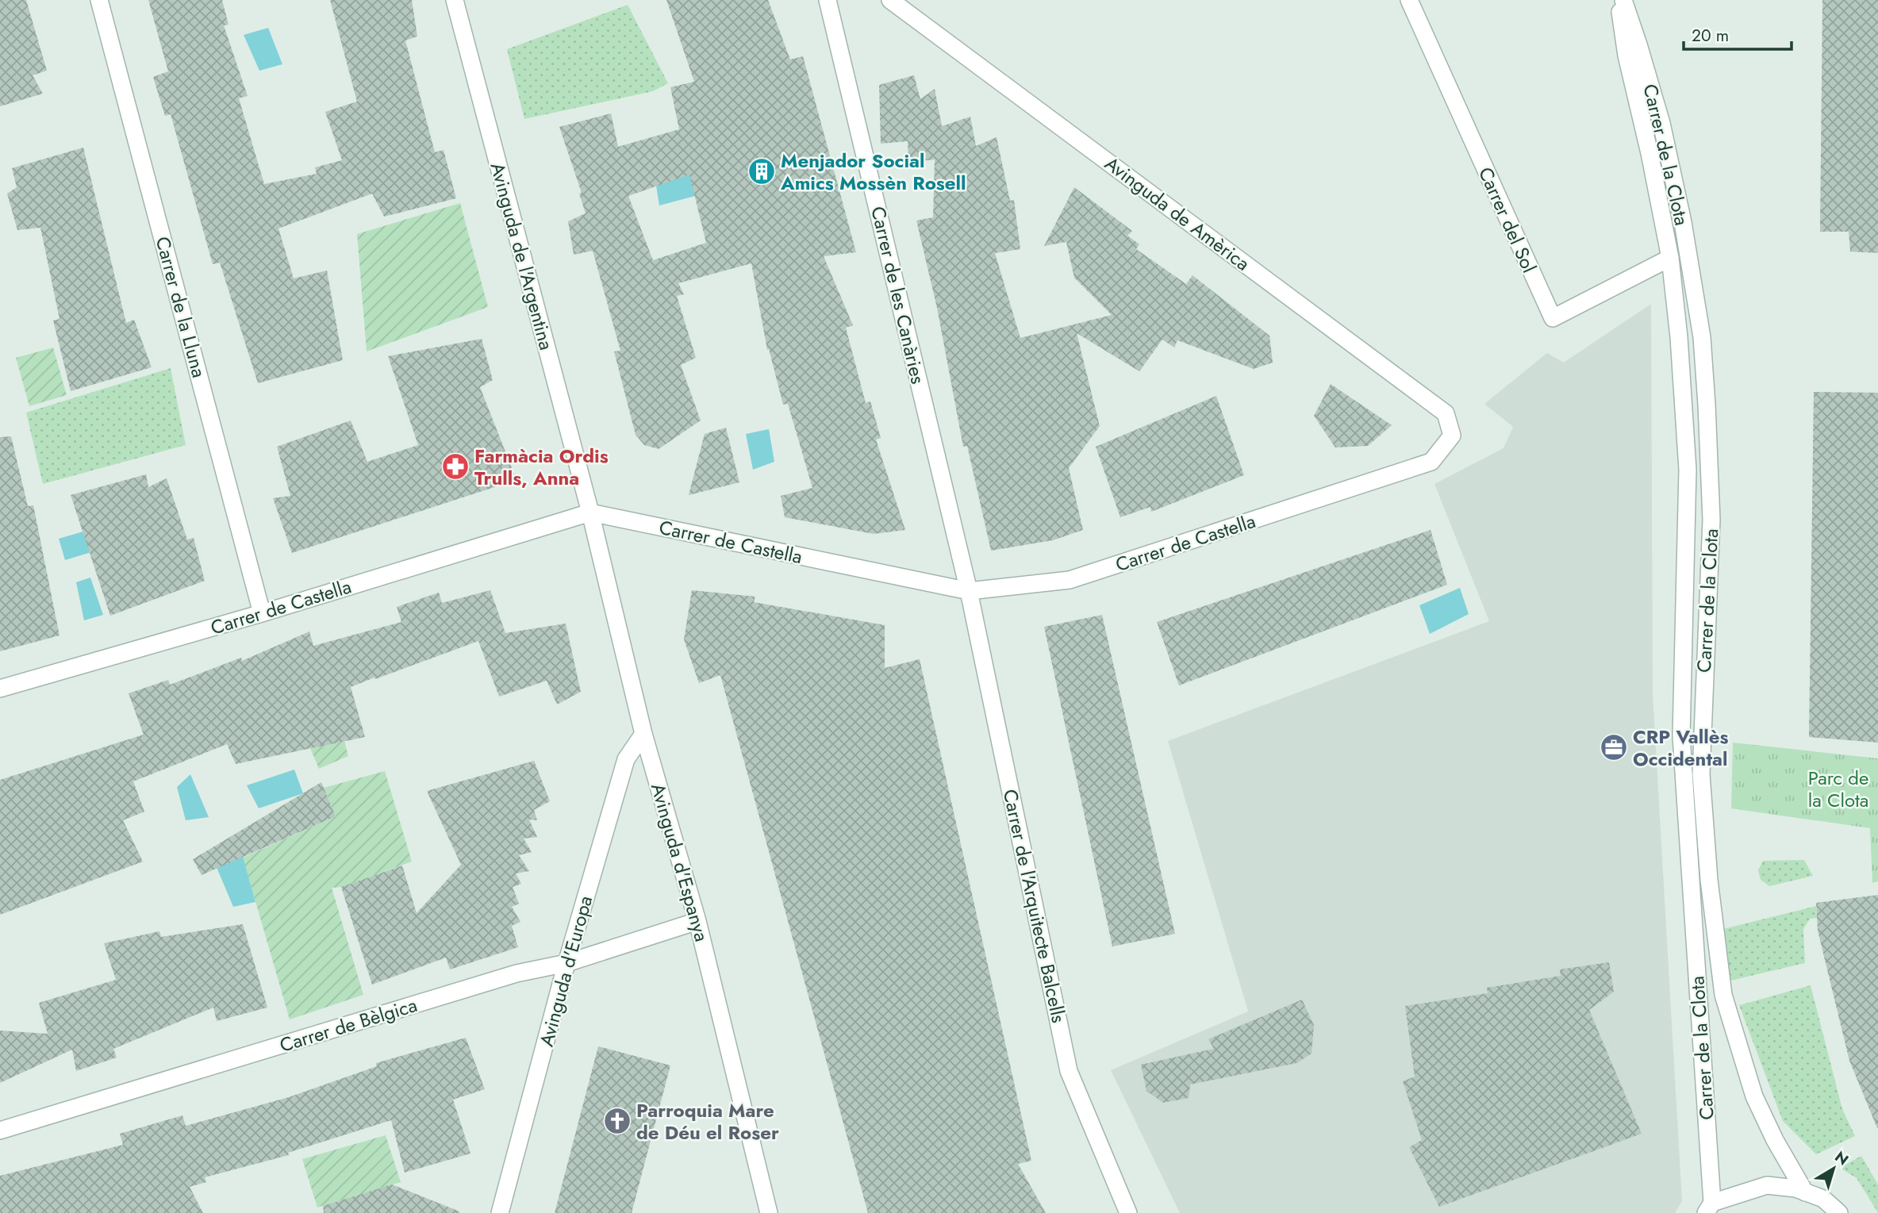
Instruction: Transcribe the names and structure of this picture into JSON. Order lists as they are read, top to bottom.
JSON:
{
  "streets": {
    "street": [
      "Carrer de la Clota",
      "Avinguda de Amèrica",
      "Carrer del Sol",
      "Avinguda de l'Argentina",
      "Carrer de les Canàries",
      "Carrer de la Lluna",
      "Carrer de Castella",
      "Avinguda d'Espanya",
      "Carrer de l'Arquitecte Balcells",
      "Avinguda d'Europa",
      "Carrer de Bèlgica"
    ]
  },
  "crossings": [
    ["Carrer de la Clota", "Carrer del Sol"],
    ["Avinguda de Amèrica", "Carrer de Castella"],
    ["Avinguda de l'Argentina", "Carrer de Castella"],
    ["Avinguda de l'Argentina", "Avinguda d'Espanya"],
    ["Carrer de les Canàries", "Carrer de Castella"],
    ["Carrer de les Canàries", "Carrer de l'Arquitecte Balcells"],
    ["Carrer de la Lluna", "Carrer de Castella"],
    ["Carrer de Castella", "Avinguda d'Espanya"],
    ["Carrer de Castella", "Carrer de l'Arquitecte Balcells"],
    ["Avinguda d'Espanya", "Avinguda d'Europa"],
    ["Avinguda d'Espanya", "Carrer de Bèlgica"],
    ["Avinguda d'Europa", "Carrer de Bèlgica"]
  ],
  "parks": ["Parc de la Clota"],
  "places": {
    "building": ["Menjador Social Amics Mossèn Rosell"],
    "pharmacy": ["Farmàcia Ordis Trulls, Anna"],
    "office": ["CRP Vallès Occidental"],
    "church": ["Parroquia Mare de Déu el Roser"]
  },
  "scale_bar": "20 m",
  "north": "top right"
}
